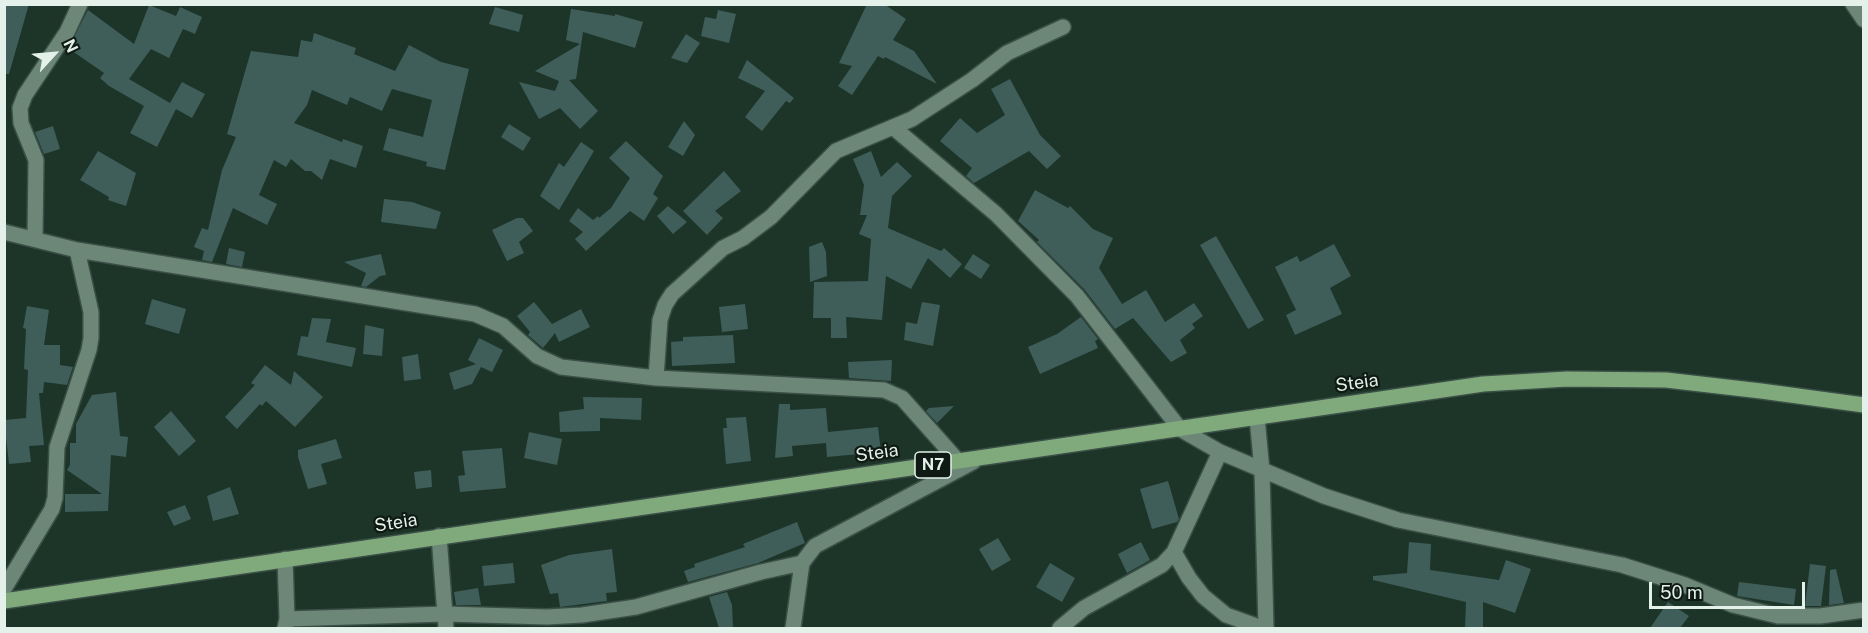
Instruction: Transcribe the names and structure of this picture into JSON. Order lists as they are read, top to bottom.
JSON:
{
  "streets": {
    "main road": ["Steia", "N7"]
  },
  "scale_bar": "50 m",
  "north": "top right"
}
